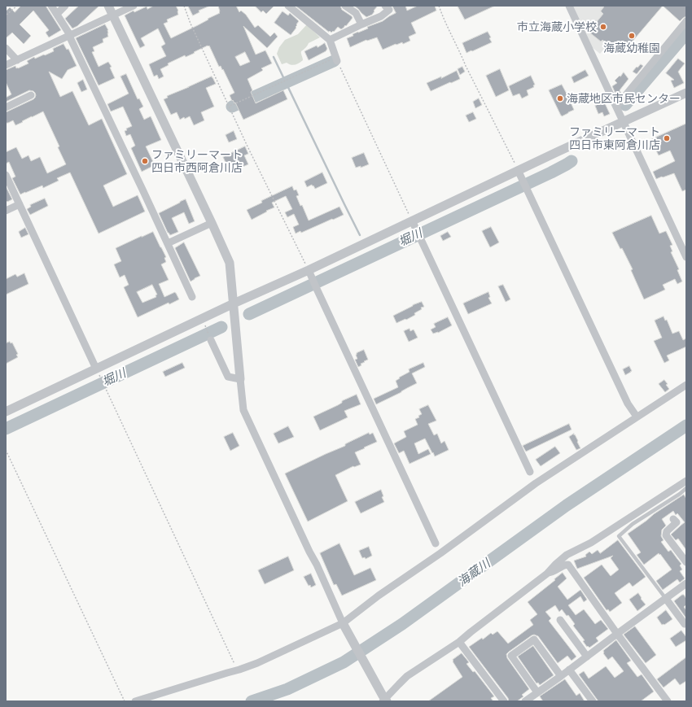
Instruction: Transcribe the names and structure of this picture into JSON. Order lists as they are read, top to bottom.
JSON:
{
  "water": ["堀川", "海蔵川"],
  "places": [
    "市立海蔵小学校",
    "海蔵幼稚園",
    "海蔵地区市民センター",
    "ファミリーマート 四日市東阿倉川店",
    "ファミリーマート 四日市西阿倉川店"
  ]
}
